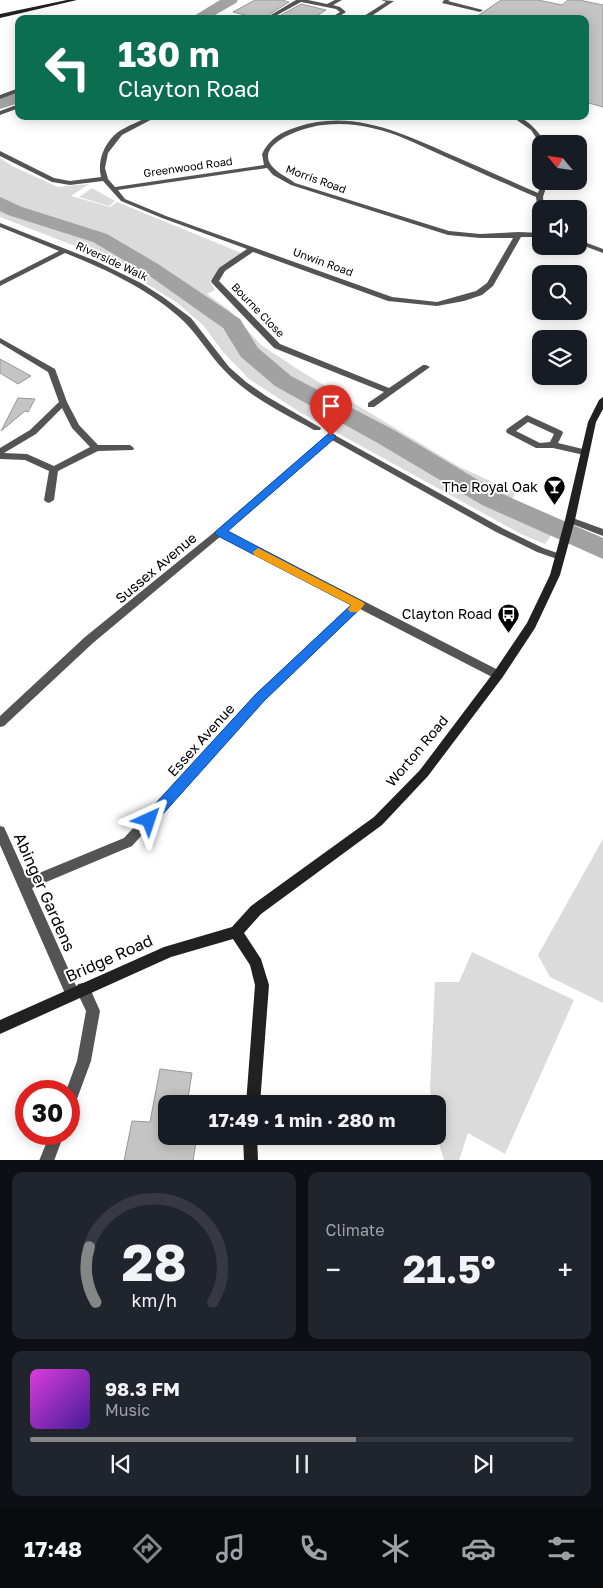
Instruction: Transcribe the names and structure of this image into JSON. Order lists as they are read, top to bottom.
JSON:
{
  "streets": {
    "street": [
      "Greenwood Road",
      "Morris Road",
      "Riverside Walk",
      "Unwin Road",
      "Bourne Close",
      "Sussex Avenue",
      "Essex Avenue",
      "Worton Road",
      "Abinger Gardens",
      "Bridge Road"
    ]
  },
  "crossings": [
    ["Greenwood Road", "Morris Road"],
    ["Greenwood Road", "Unwin Road"],
    ["Morris Road", "Unwin Road"],
    ["Unwin Road", "Bourne Close"],
    ["Sussex Avenue", "Worton Road"],
    ["Essex Avenue", "Abinger Gardens"],
    ["Worton Road", "Bridge Road"],
    ["Abinger Gardens", "Bridge Road"]
  ],
  "places": {
    "bar": ["The Royal Oak"],
    "bus stop": ["Clayton Road"]
  },
  "north": "top left",
  "page": {
    "turn": ["130 m", "Clayton Road"],
    "limit": "30",
    "trip": "17:49 · 1 min · 280 m",
    "tile": "Climate",
    "heat": ["−", "21.5°", "+"],
    "song": ["98.3 FM", "Music"],
    "tabs": "17:48",
    "gauge": ["28", "km/h"]
  }
}
